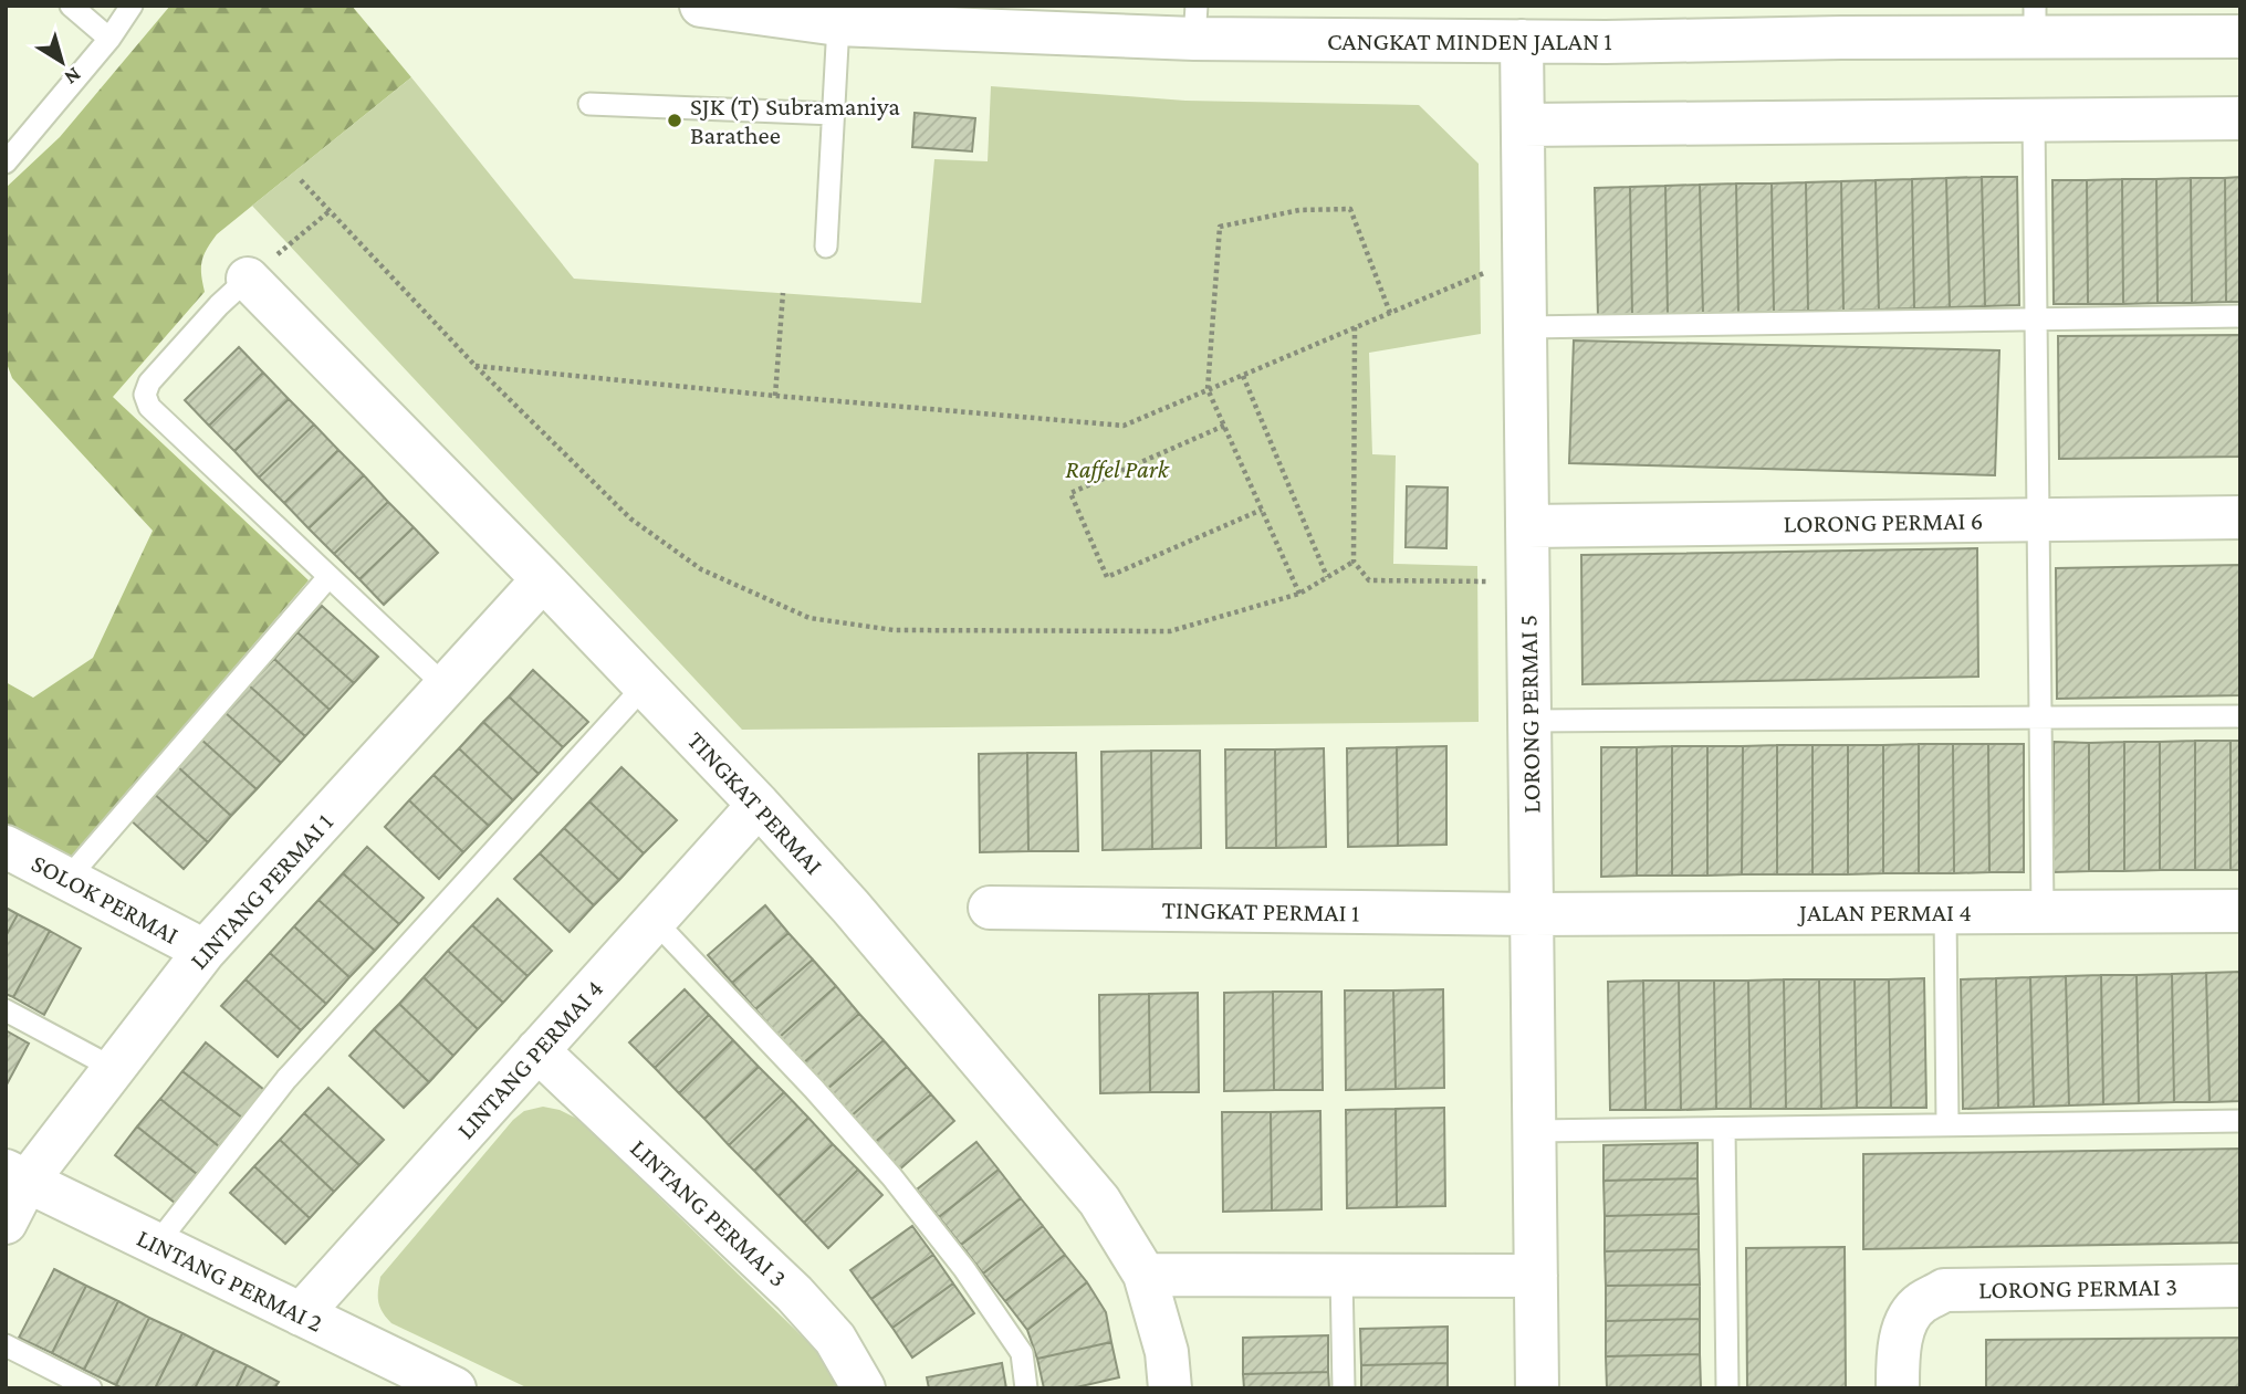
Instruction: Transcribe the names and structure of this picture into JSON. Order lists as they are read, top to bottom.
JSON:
{
  "streets": {
    "street": [
      "CANGKAT MINDEN JALAN 1",
      "LORONG PERMAI 6",
      "LORONG PERMAI 5",
      "TINGKAT PERMAI",
      "LINTANG PERMAI 1",
      "SOLOK PERMAI",
      "TINGKAT PERMAI 1",
      "JALAN PERMAI 4",
      "LINTANG PERMAI 4",
      "LINTANG PERMAI 3",
      "LINTANG PERMAI 2",
      "LORONG PERMAI 3"
    ]
  },
  "crossings": [
    ["CANGKAT MINDEN JALAN 1", "LORONG PERMAI 5"],
    ["LORONG PERMAI 6", "LORONG PERMAI 5"],
    ["LORONG PERMAI 5", "TINGKAT PERMAI 1"],
    ["LORONG PERMAI 5", "JALAN PERMAI 4"],
    ["TINGKAT PERMAI", "LINTANG PERMAI 1"],
    ["TINGKAT PERMAI", "LINTANG PERMAI 4"],
    ["LINTANG PERMAI 1", "SOLOK PERMAI"],
    ["LINTANG PERMAI 1", "LINTANG PERMAI 2"],
    ["TINGKAT PERMAI 1", "JALAN PERMAI 4"],
    ["LINTANG PERMAI 4", "LINTANG PERMAI 3"],
    ["LINTANG PERMAI 4", "LINTANG PERMAI 2"]
  ],
  "parks": ["Raffel Park"],
  "places": ["SJK (T) Subramaniya Barathee"],
  "north": "bottom right"
}
